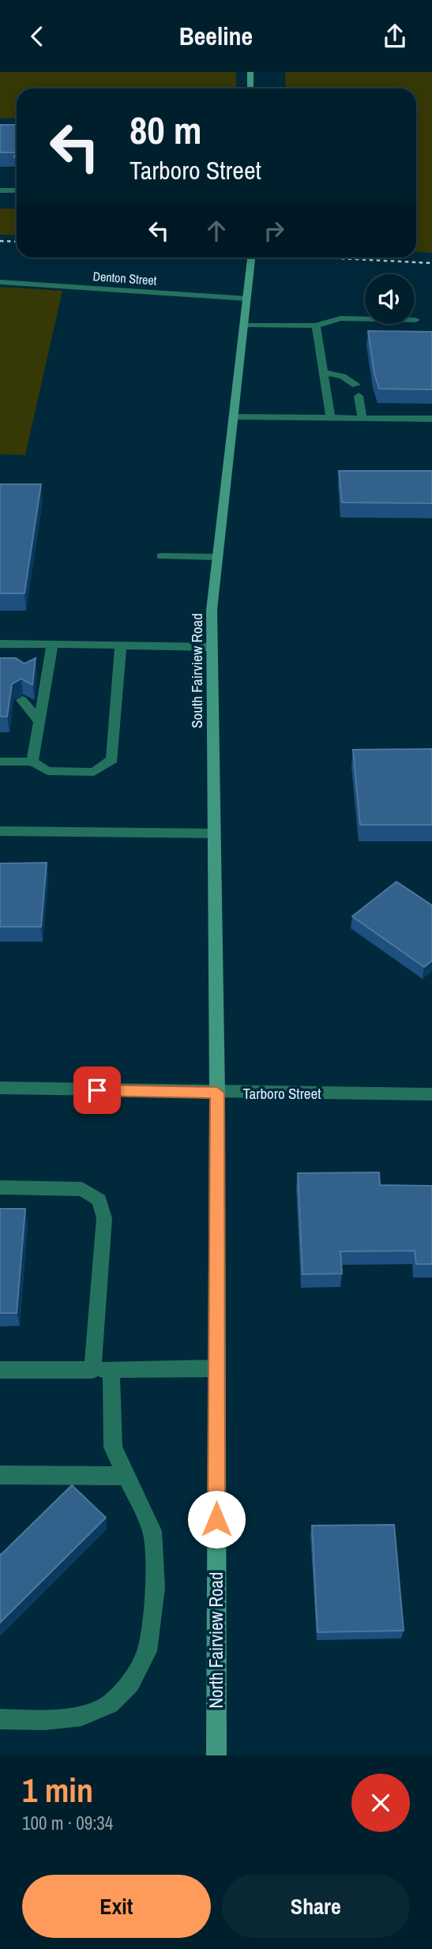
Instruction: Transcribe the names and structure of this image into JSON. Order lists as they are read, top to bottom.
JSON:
{
  "streets": {
    "main road": ["South Fairview Road", "North Fairview Road"],
    "street": ["Denton Street", "Tarboro Street"]
  },
  "crossings": [
    ["Denton Street", "South Fairview Road"],
    ["South Fairview Road", "Tarboro Street"],
    ["South Fairview Road", "North Fairview Road"],
    ["Tarboro Street", "North Fairview Road"]
  ],
  "page": {
    "header": "Beeline",
    "turn": ["80 m", "Tarboro Street"],
    "heading": ["1 min", "100 m · 09:34"],
    "buttons": ["Exit", "Share"]
  }
}
